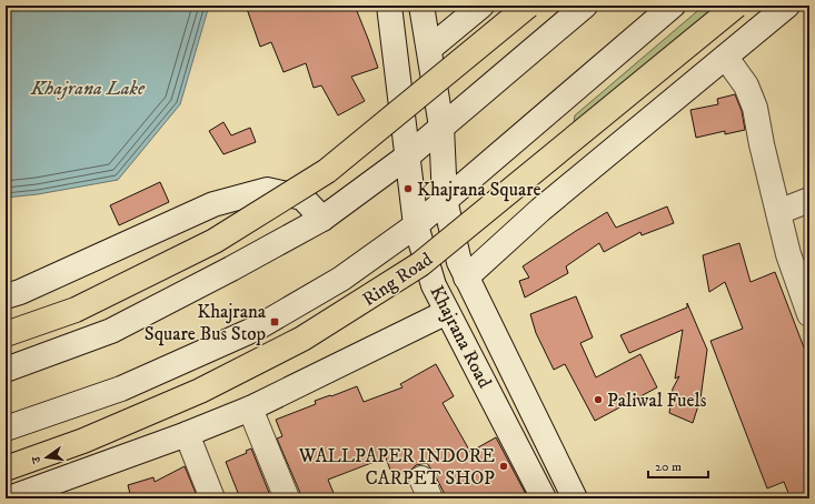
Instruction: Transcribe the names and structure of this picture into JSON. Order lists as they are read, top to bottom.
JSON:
{
  "streets": {
    "main road": ["Ring Road", "Khajrana Road"]
  },
  "crossings": [
    ["Ring Road", "Khajrana Road"]
  ],
  "water": ["Khajrana Lake"],
  "places": {
    "other": ["Khajrana Square", "Paliwal Fuels", "WALLPAPER INDORE CARPET SHOP"],
    "transit": ["Khajrana Square Bus Stop"]
  },
  "scale_bar": "20 m",
  "north": "left"
}
